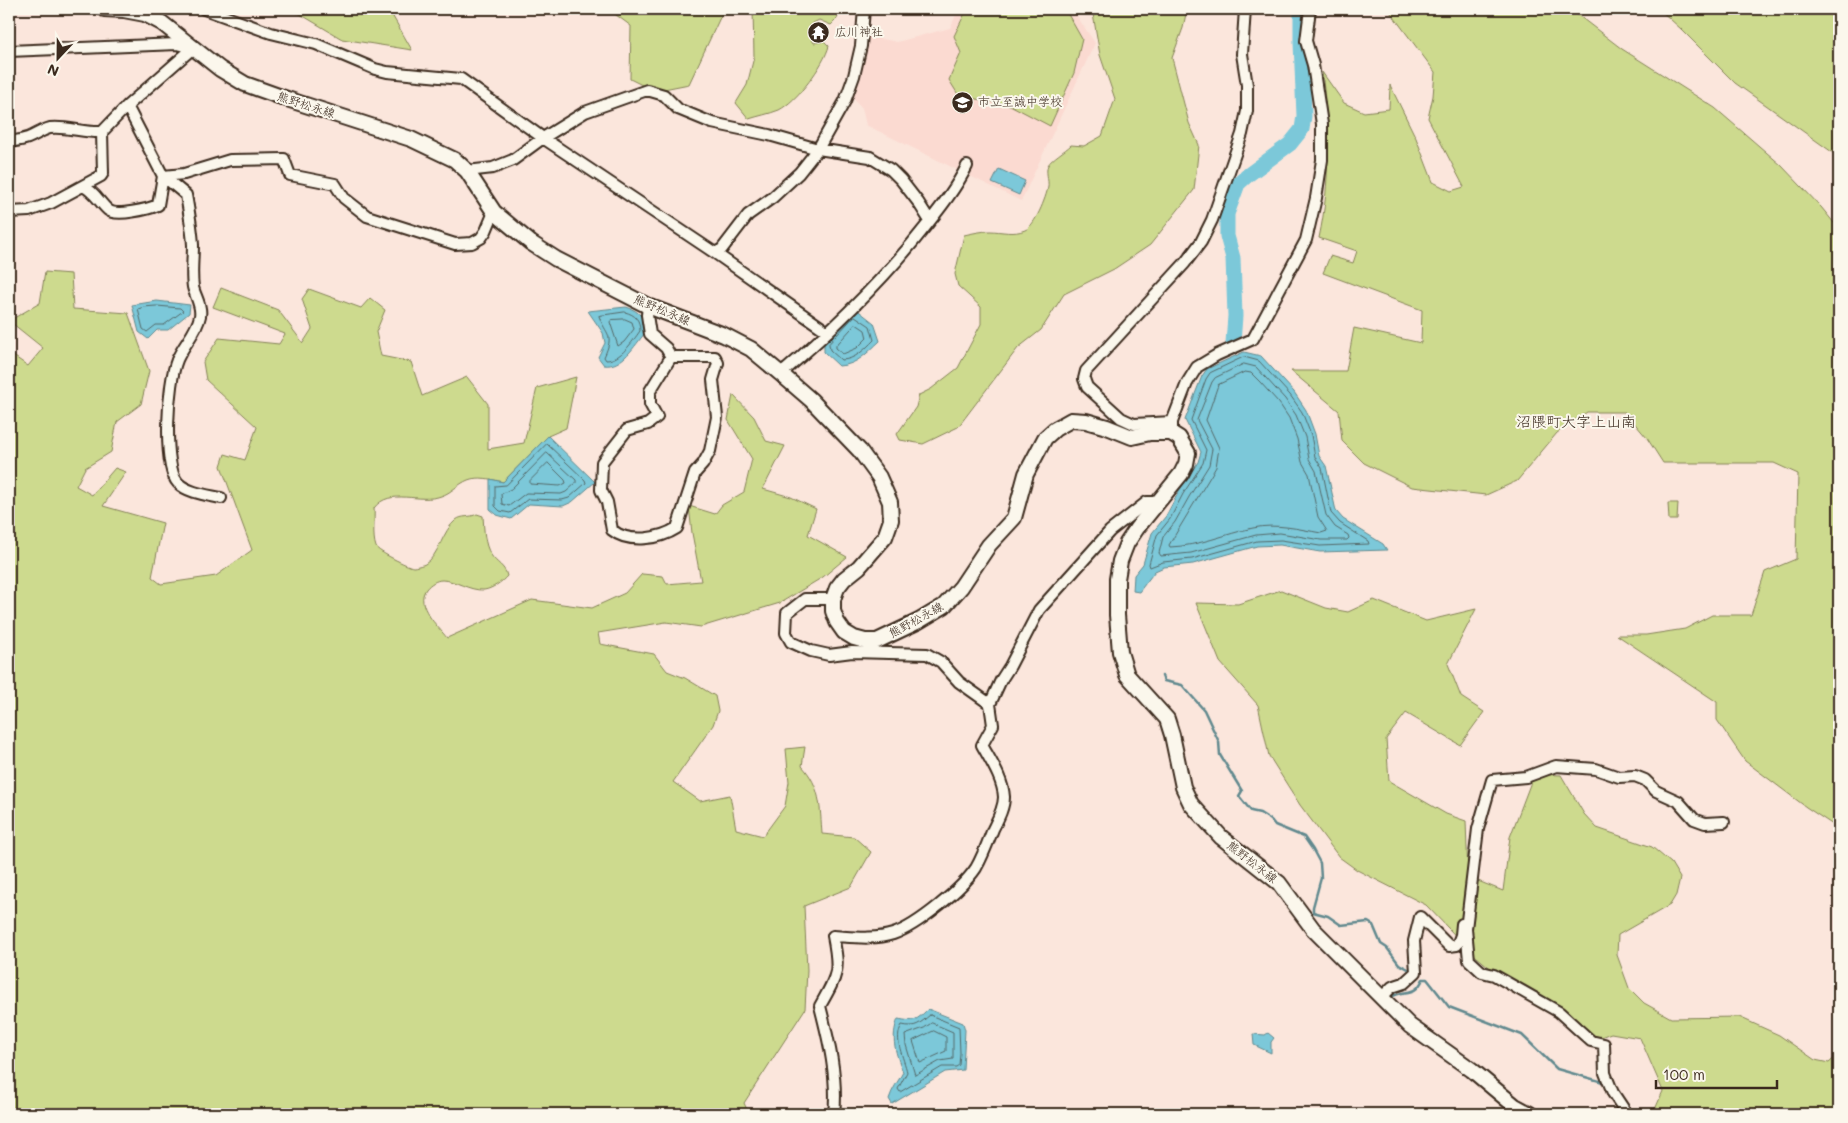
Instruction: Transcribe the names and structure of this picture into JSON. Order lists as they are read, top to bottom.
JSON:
{
  "streets": {
    "main road": ["熊野松永線"]
  },
  "districts": ["沼隈町大字上山南"],
  "places": {
    "temple": ["広川神社"],
    "school or university": ["市立至誠中学校"]
  },
  "scale_bar": "100 m",
  "north": "bottom"
}
